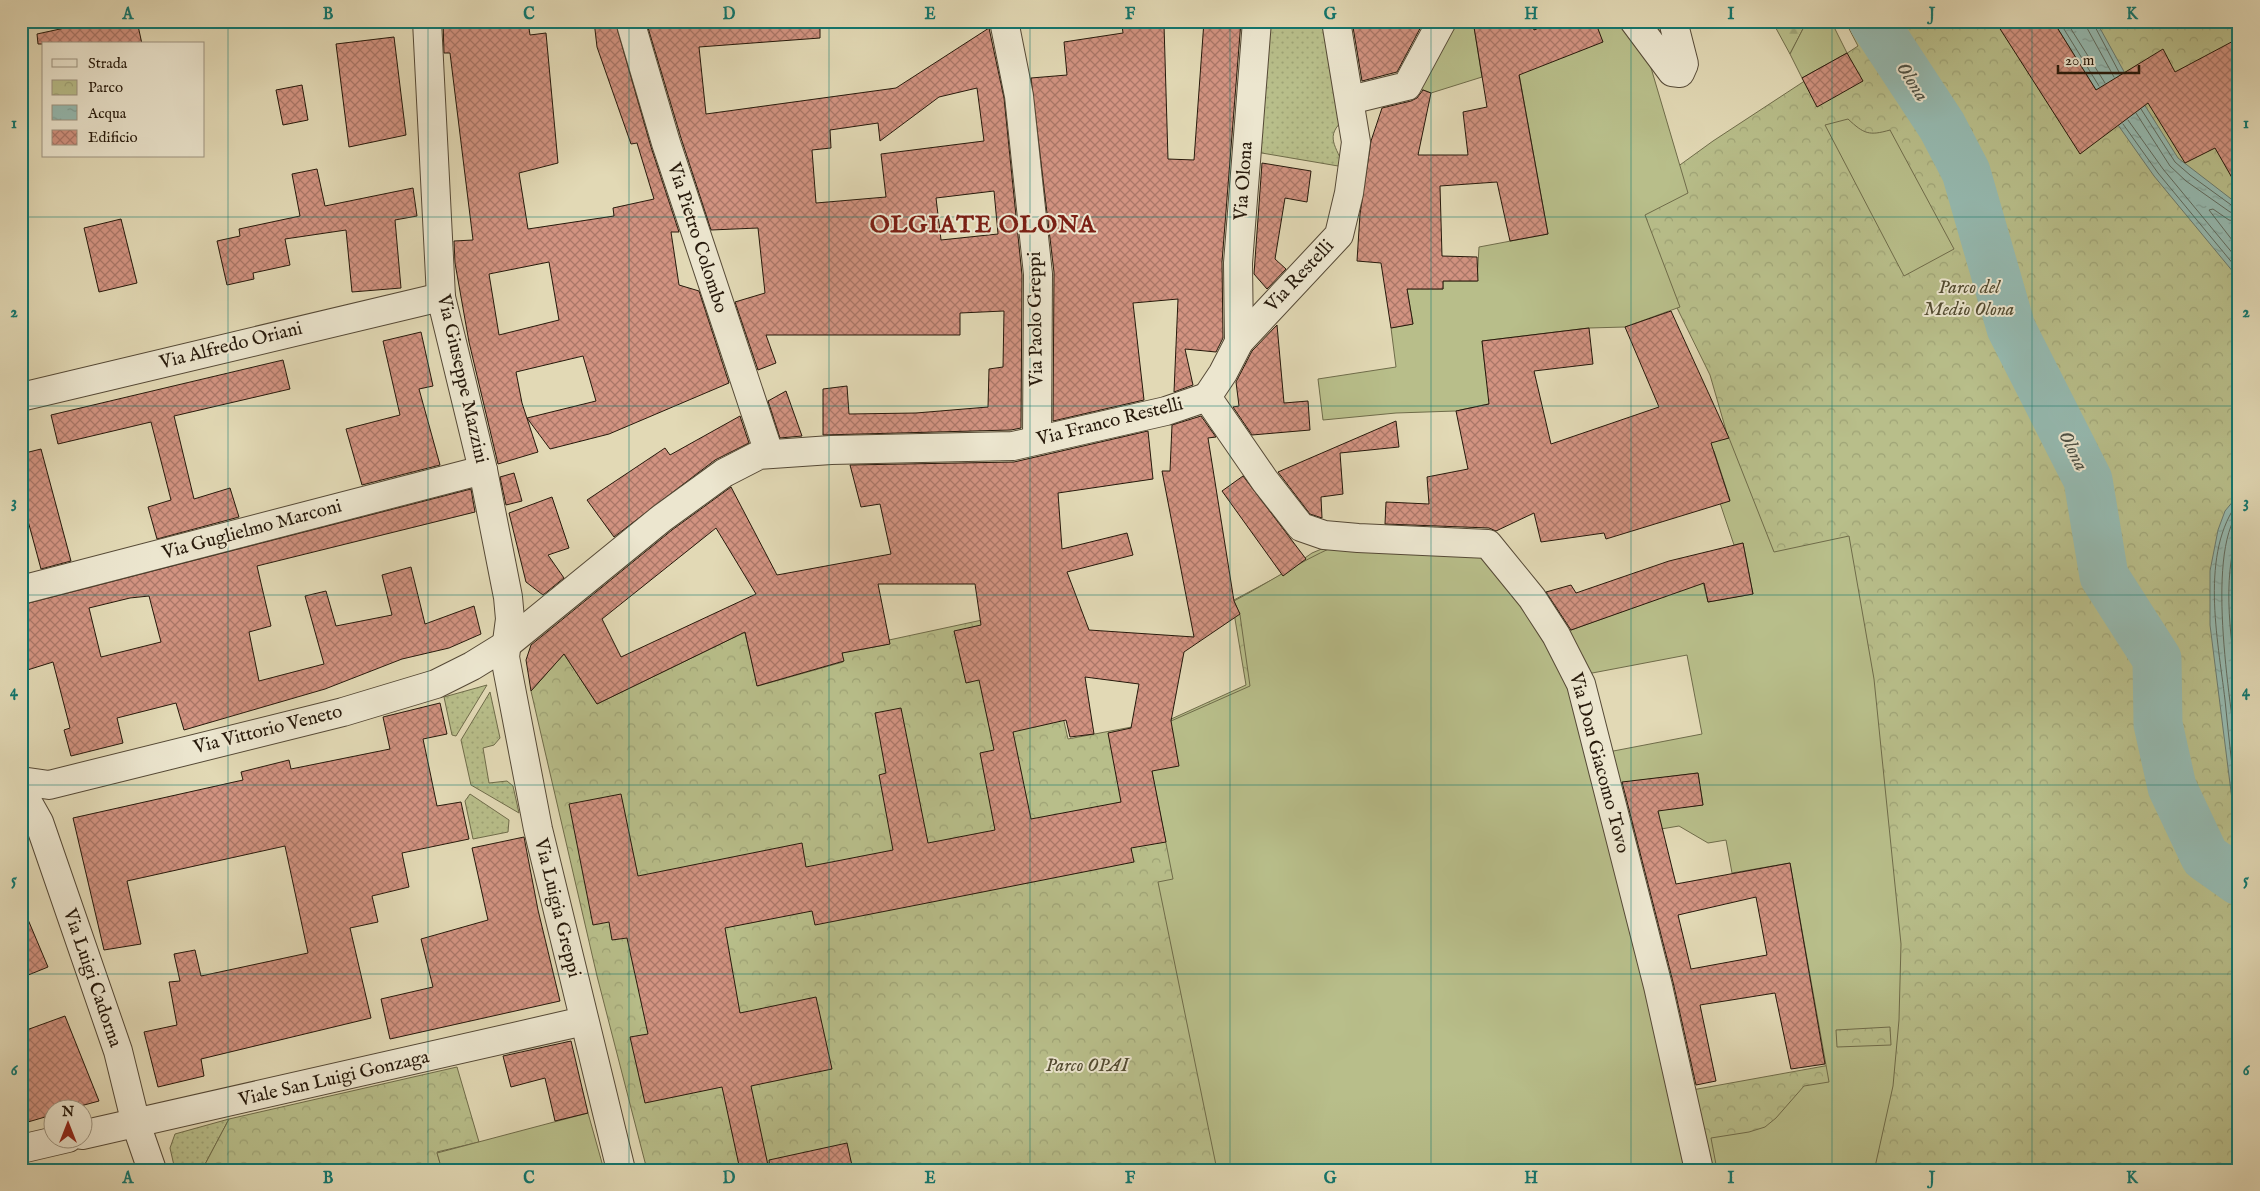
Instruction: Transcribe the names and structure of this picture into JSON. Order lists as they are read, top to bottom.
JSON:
{
  "streets": {
    "street": [
      "Via Olona",
      "Via Pietro Colombo",
      "Via Restelli",
      "Via Paolo Greppi",
      "Via Alfredo Oriani",
      "Via Giuseppe Mazzini",
      "Via Franco Restelli",
      "Via Guglielmo Marconi",
      "Via Vittorio Veneto",
      "Via Don Giacomo Tovo",
      "Via Luigia Greppi",
      "Via Luigi Cadorna",
      "Viale San Luigi Gonzaga"
    ]
  },
  "crossings": [
    ["Via Olona", "Via Restelli"],
    ["Via Pietro Colombo", "Via Franco Restelli"],
    ["Via Pietro Colombo", "Via Vittorio Veneto"],
    ["Via Restelli", "Via Franco Restelli"],
    ["Via Restelli", "Via Don Giacomo Tovo"],
    ["Via Paolo Greppi", "Via Franco Restelli"],
    ["Via Alfredo Oriani", "Via Giuseppe Mazzini"],
    ["Via Giuseppe Mazzini", "Via Guglielmo Marconi"],
    ["Via Giuseppe Mazzini", "Via Vittorio Veneto"],
    ["Via Giuseppe Mazzini", "Via Luigia Greppi"],
    ["Via Franco Restelli", "Via Vittorio Veneto"],
    ["Via Franco Restelli", "Via Don Giacomo Tovo"],
    ["Via Vittorio Veneto", "Via Luigia Greppi"],
    ["Via Luigia Greppi", "Viale San Luigi Gonzaga"],
    ["Via Luigi Cadorna", "Viale San Luigi Gonzaga"]
  ],
  "districts": ["OLGIATE OLONA"],
  "water": ["Olona"],
  "parks": ["Parco del Medio Olona", "Parco OPAI"],
  "legend": [
    "Strada",
    "Parco",
    "Acqua",
    "Edificio"
  ],
  "scale_bar": "20 m",
  "north": "top",
  "grid": {
    "columns": [
      "A",
      "B",
      "C",
      "D",
      "E",
      "F",
      "G",
      "H",
      "I",
      "J",
      "K"
    ],
    "rows": [
      "1",
      "2",
      "3",
      "4",
      "5",
      "6"
    ]
  }
}
